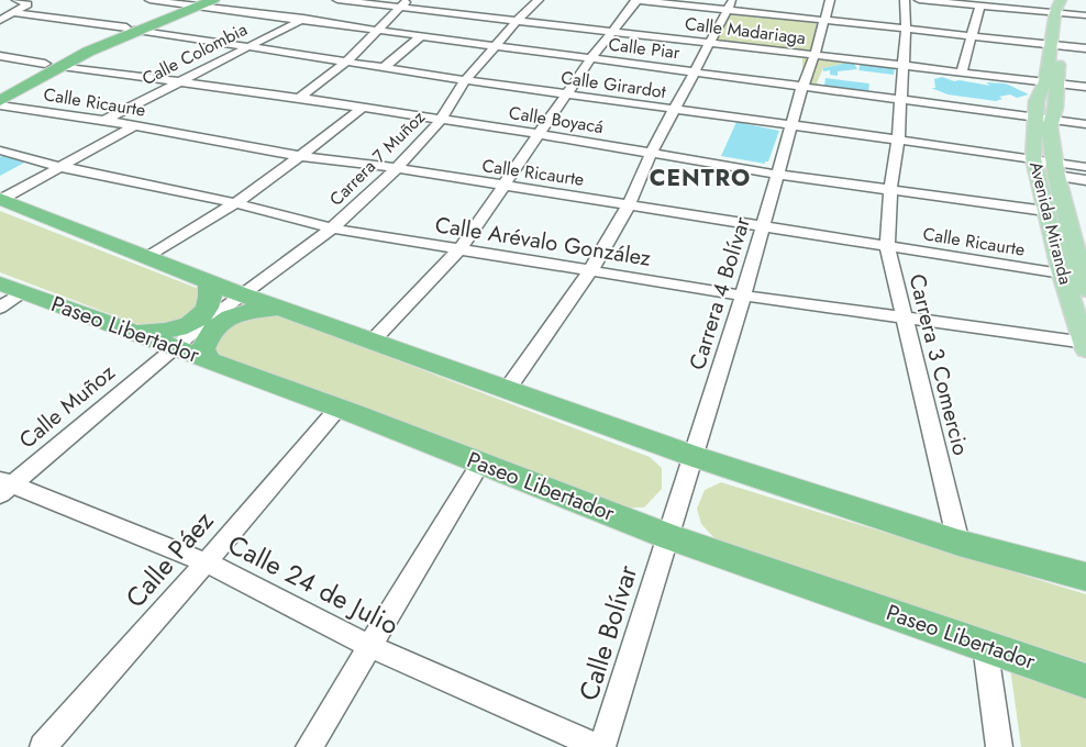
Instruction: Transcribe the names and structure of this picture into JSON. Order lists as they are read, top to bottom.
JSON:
{
  "streets": {
    "highway": ["Paseo Libertador"],
    "main road": ["Avenida Miranda"],
    "street": [
      "Calle Madariaga",
      "Calle Piar",
      "Calle Colombia",
      "Calle Girardot",
      "Calle Ricaurte",
      "Calle Boyacá",
      "Carrera 7 Muñoz",
      "Calle Arévalo González",
      "Carrera 4 Bolívar",
      "Carrera 3 Comercio",
      "Calle Muñoz",
      "Calle Páez",
      "Calle 24 de Julio",
      "Calle Bolívar"
    ]
  },
  "crossings": [
    ["Calle Madariaga", "Carrera 7 Muñoz"],
    ["Calle Madariaga", "Avenida Miranda"],
    ["Calle Madariaga", "Carrera 4 Bolívar"],
    ["Calle Madariaga", "Carrera 3 Comercio"],
    ["Calle Piar", "Calle Colombia"],
    ["Calle Piar", "Carrera 7 Muñoz"],
    ["Calle Piar", "Avenida Miranda"],
    ["Calle Piar", "Carrera 4 Bolívar"],
    ["Calle Piar", "Carrera 3 Comercio"],
    ["Calle Colombia", "Calle Girardot"],
    ["Calle Colombia", "Calle Ricaurte"],
    ["Calle Colombia", "Calle Boyacá"],
    ["Calle Girardot", "Carrera 7 Muñoz"],
    ["Calle Girardot", "Avenida Miranda"],
    ["Calle Girardot", "Carrera 4 Bolívar"],
    ["Calle Girardot", "Carrera 3 Comercio"],
    ["Calle Ricaurte", "Carrera 7 Muñoz"],
    ["Calle Ricaurte", "Avenida Miranda"],
    ["Calle Ricaurte", "Carrera 4 Bolívar"],
    ["Calle Ricaurte", "Carrera 3 Comercio"],
    ["Calle Boyacá", "Carrera 7 Muñoz"],
    ["Calle Boyacá", "Avenida Miranda"],
    ["Calle Boyacá", "Carrera 4 Bolívar"],
    ["Calle Boyacá", "Carrera 3 Comercio"],
    ["Carrera 7 Muñoz", "Calle Arévalo González"],
    ["Carrera 7 Muñoz", "Calle Muñoz"],
    ["Avenida Miranda", "Calle Arévalo González"],
    ["Calle Arévalo González", "Carrera 4 Bolívar"],
    ["Calle Arévalo González", "Carrera 3 Comercio"],
    ["Carrera 4 Bolívar", "Paseo Libertador"],
    ["Carrera 4 Bolívar", "Calle Bolívar"],
    ["Paseo Libertador", "Calle Muñoz"],
    ["Paseo Libertador", "Calle Páez"],
    ["Paseo Libertador", "Calle Bolívar"],
    ["Calle Muñoz", "Calle 24 de Julio"],
    ["Calle Páez", "Calle 24 de Julio"],
    ["Calle 24 de Julio", "Calle Bolívar"]
  ],
  "districts": ["CENTRO"]
}
